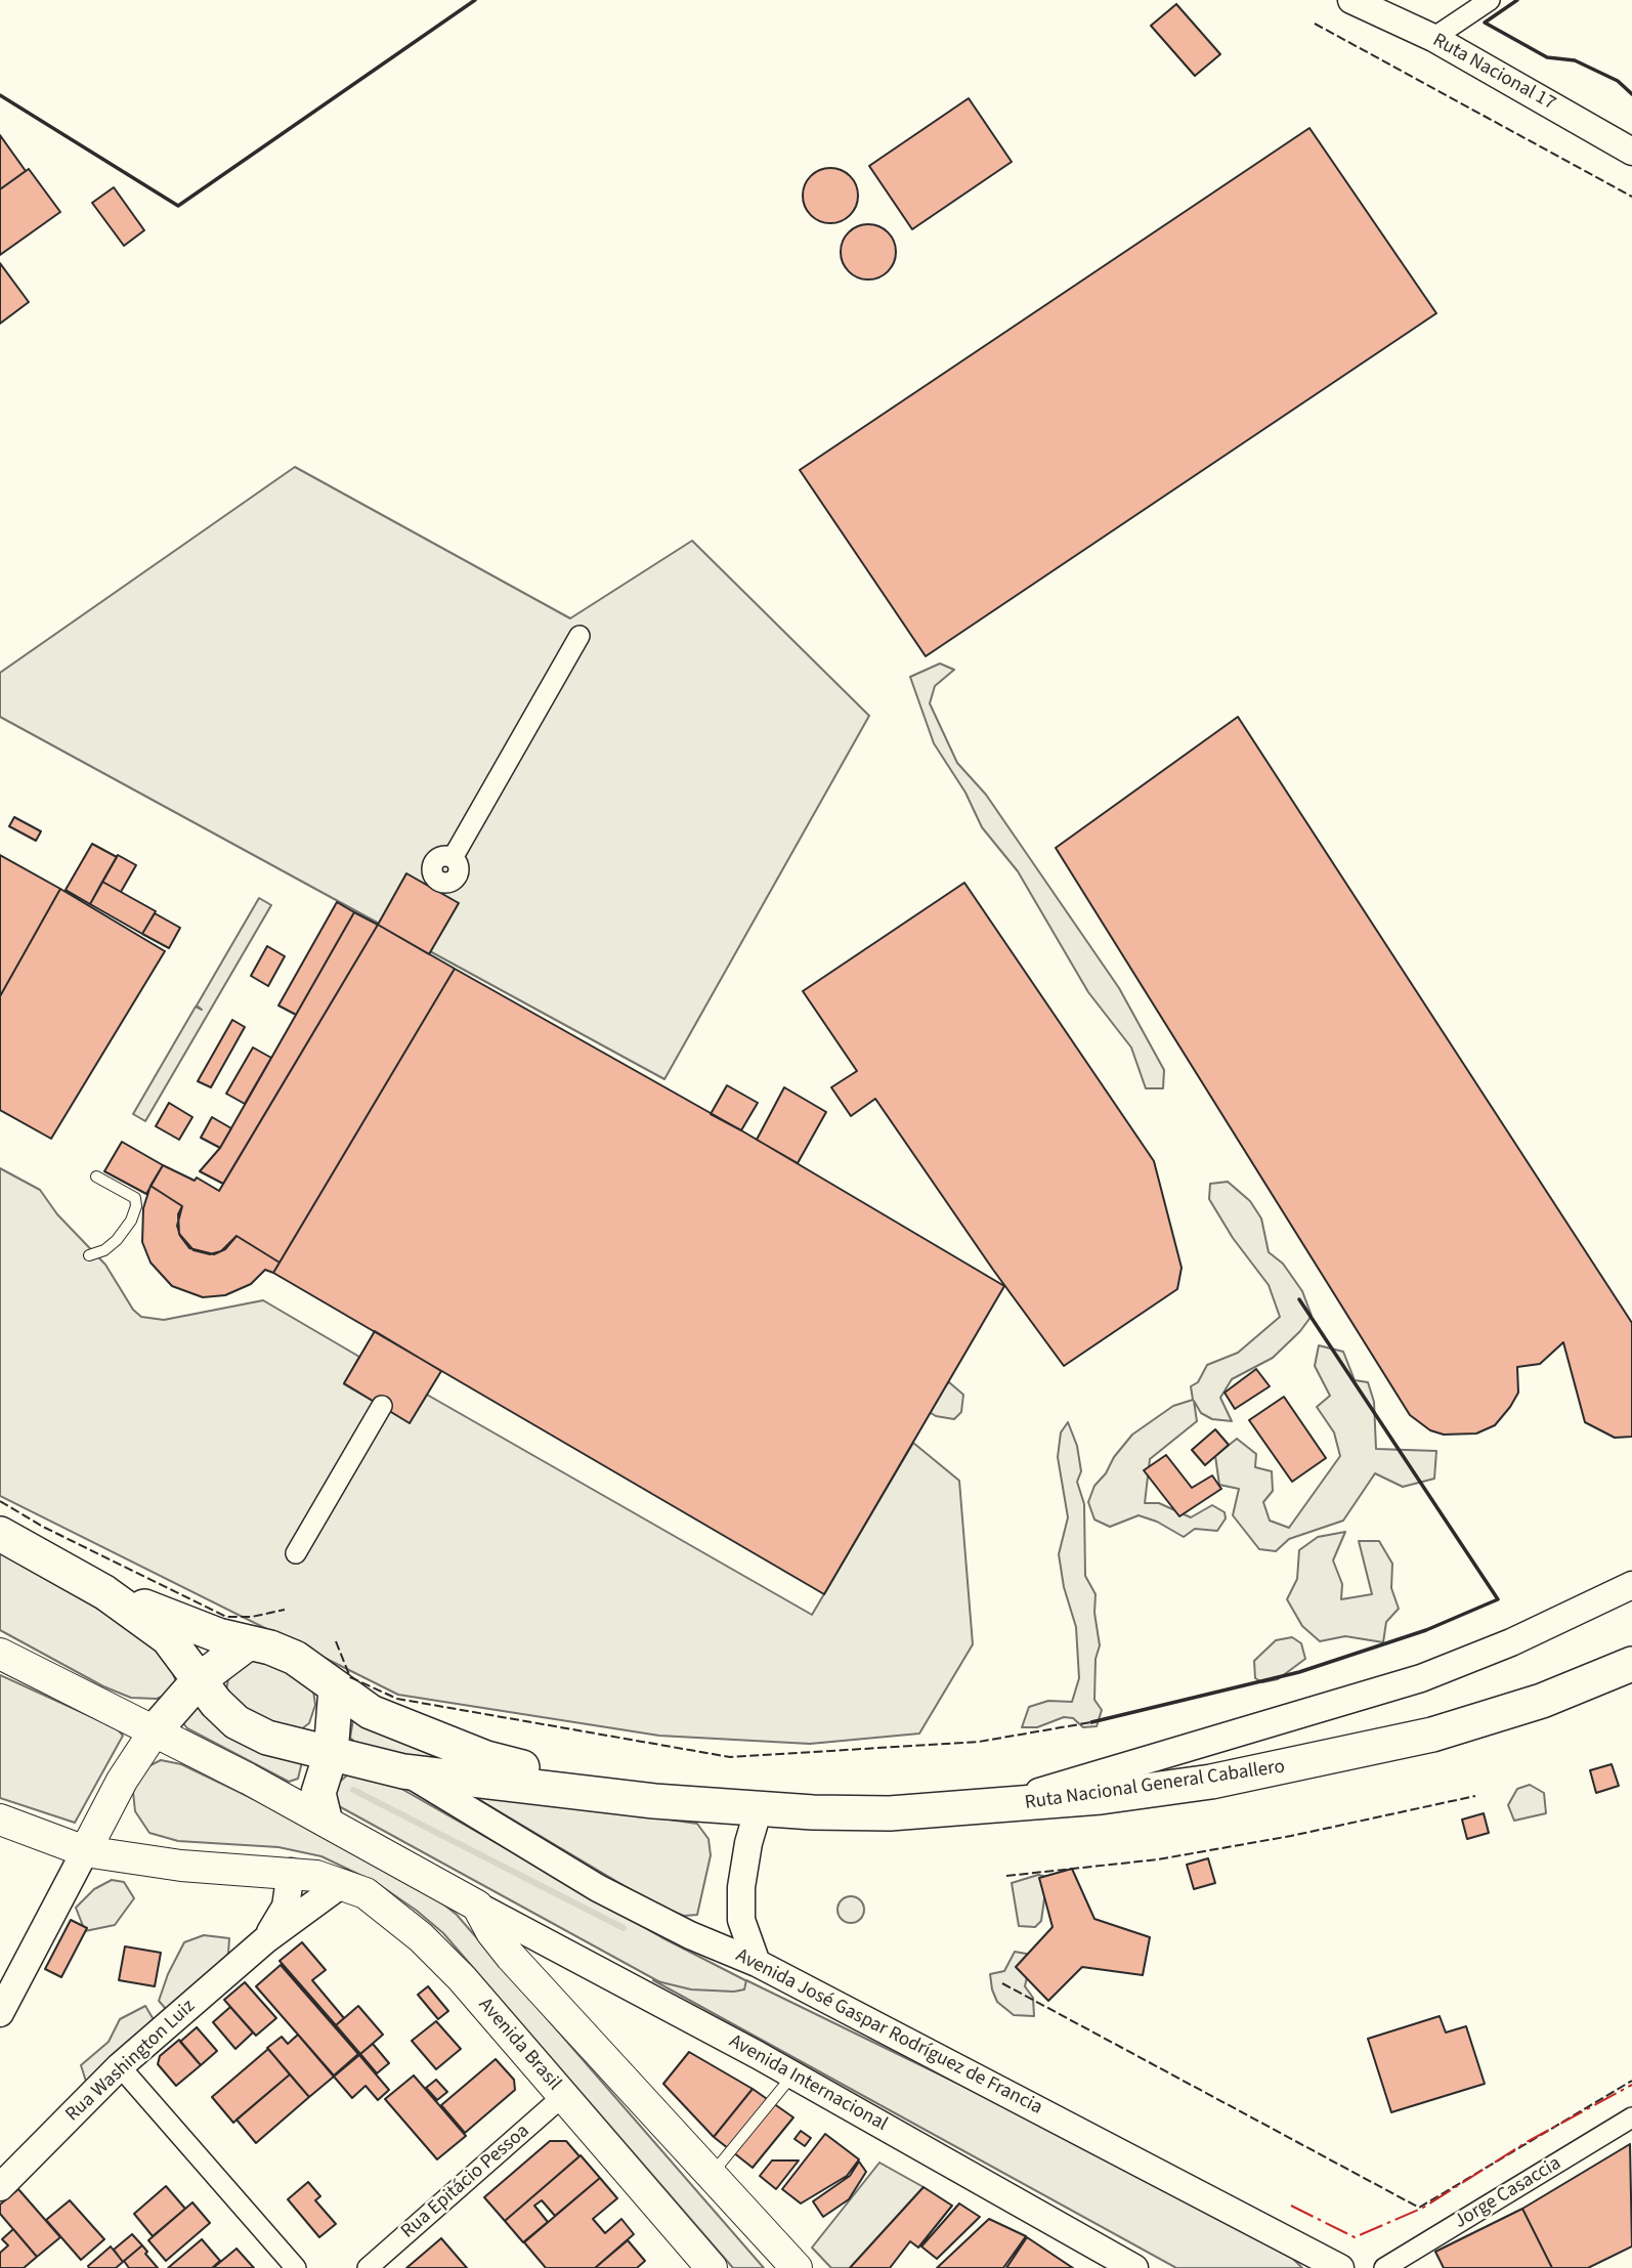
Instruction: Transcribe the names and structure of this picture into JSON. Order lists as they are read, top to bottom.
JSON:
{
  "streets": {
    "highway": ["Ruta Nacional General Caballero"],
    "main road": [
      "Ruta Nacional 17",
      "Avenida José Gaspar Rodríguez de Francia",
      "Avenida Brasil",
      "Rua Washington Luiz",
      "Avenida Internacional"
    ],
    "street": ["Rua Epitácio Pessoa", "Jorge Casaccia"]
  },
  "crossings": [
    ["Ruta Nacional General Caballero", "Avenida José Gaspar Rodríguez de Francia"],
    ["Avenida Brasil", "Rua Washington Luiz"],
    ["Avenida Brasil", "Rua Epitácio Pessoa"]
  ]
}
